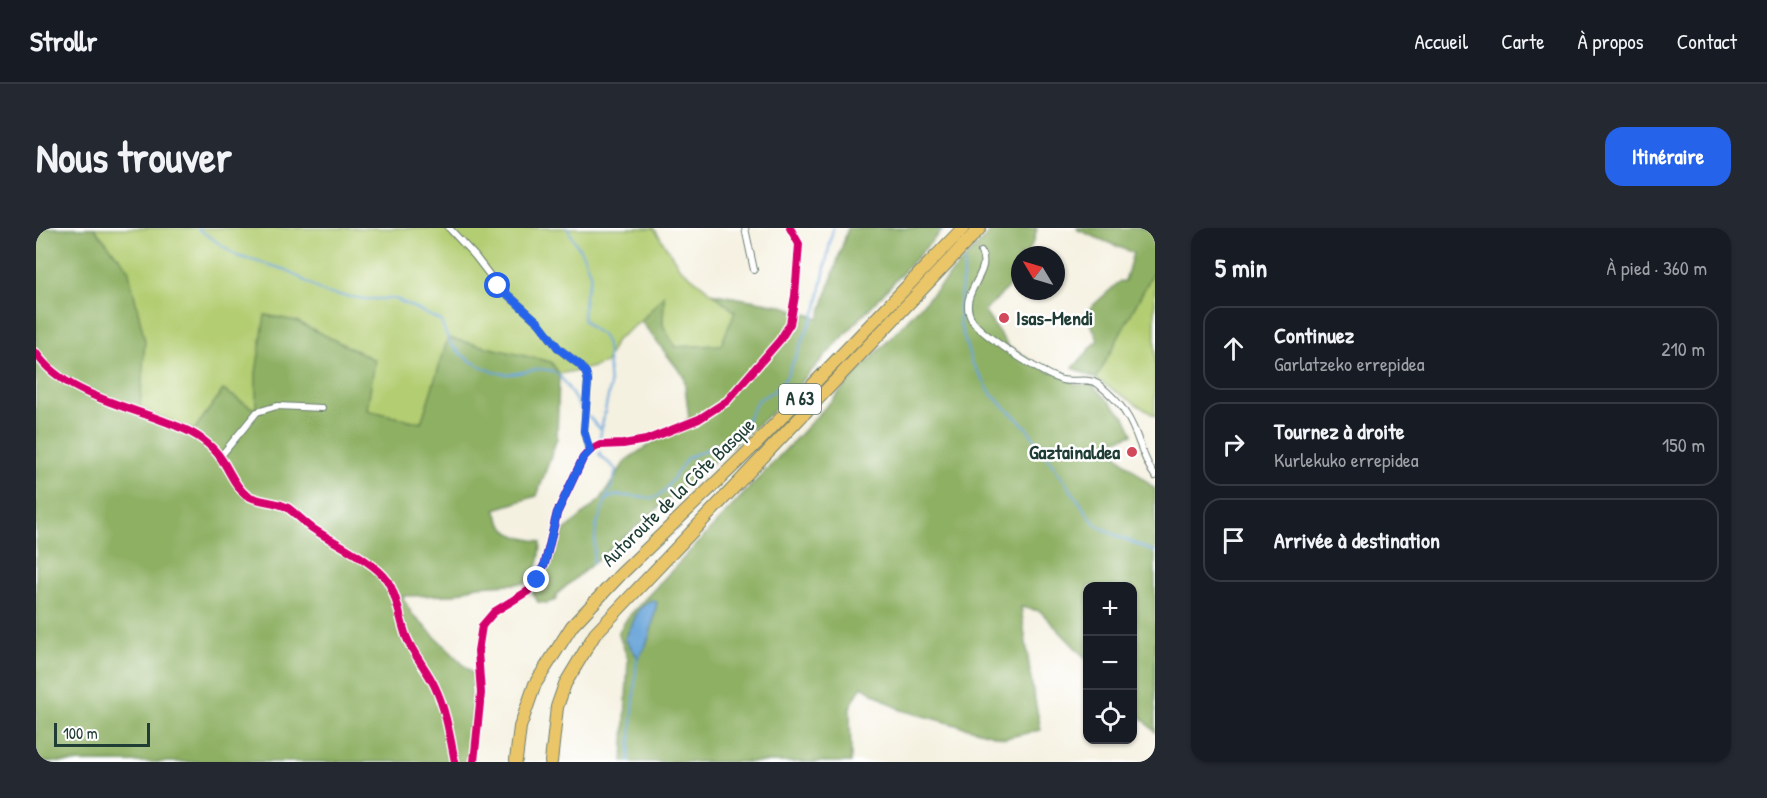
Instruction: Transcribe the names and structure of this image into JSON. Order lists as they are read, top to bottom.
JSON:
{
  "streets": {
    "highway": ["A 63", "Autoroute de la Côte Basque"]
  },
  "places": ["Isas-Mendi", "Gaztainaldea"],
  "scale_bar": "100 m",
  "north": "top left",
  "page": {
    "header": "Strollr",
    "nav": [
      "Accueil",
      "Carte",
      "À propos",
      "Contact"
    ],
    "buttons": "Itinéraire",
    "title": "Nous trouver",
    "heading": ["5 min", "À pied · 360 m"],
    "list": [
      ["Continuez", "Garlatzeko errepidea", "210 m"],
      ["Tournez à droite", "Kurlekuko errepidea", "150 m"],
      "Arrivée à destination"
    ],
    "map_buttons": ["+", "−"],
    "scale": "100 m"
  }
}
